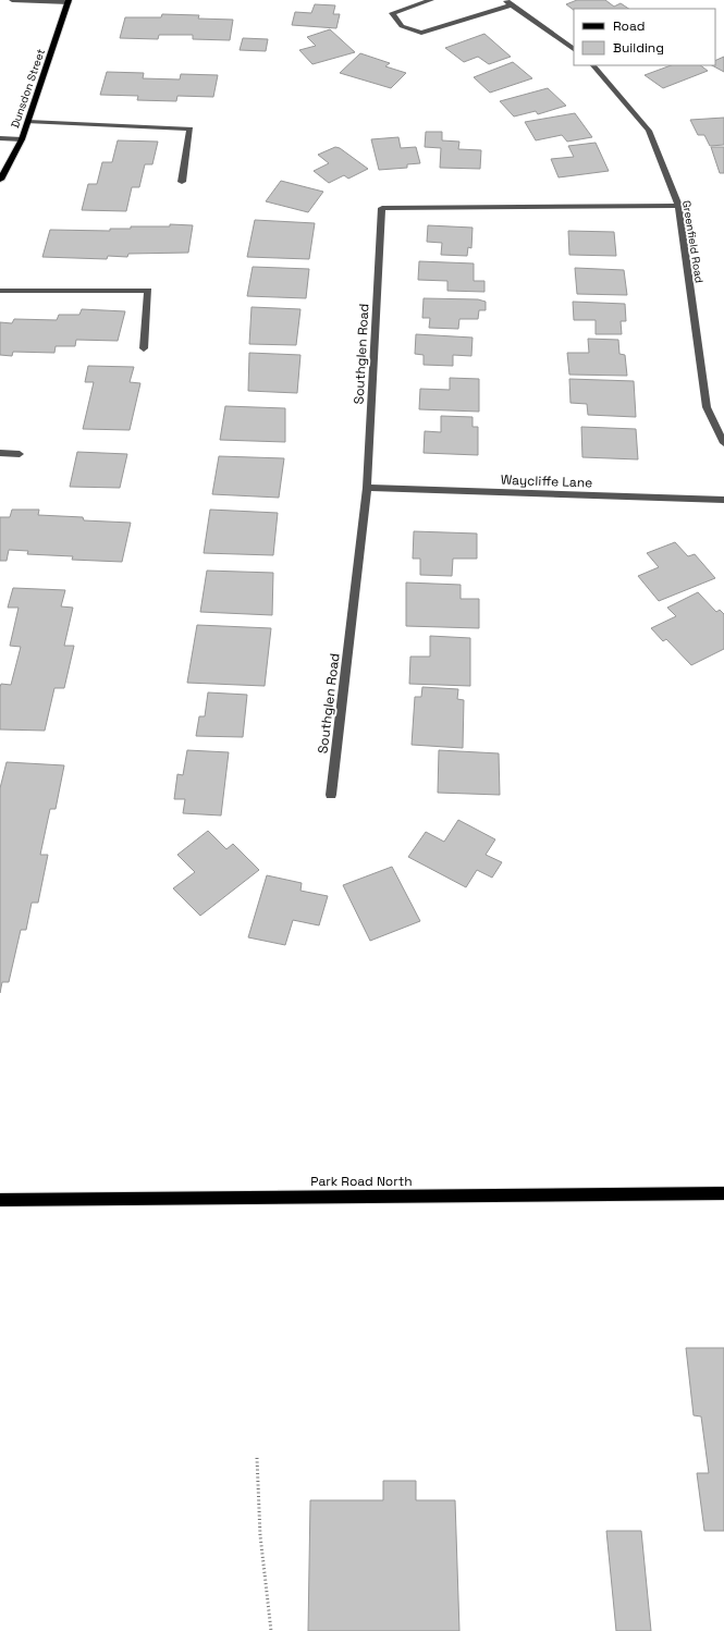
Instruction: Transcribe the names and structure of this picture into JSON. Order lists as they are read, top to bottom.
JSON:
{
  "streets": {
    "main road": ["Dunsdon Street", "Park Road North"],
    "street": ["Greenfield Road", "Southglen Road", "Waycliffe Lane"]
  },
  "crossings": [
    ["Greenfield Road", "Southglen Road"],
    ["Southglen Road", "Waycliffe Lane"]
  ],
  "legend": ["Road", "Building"]
}
